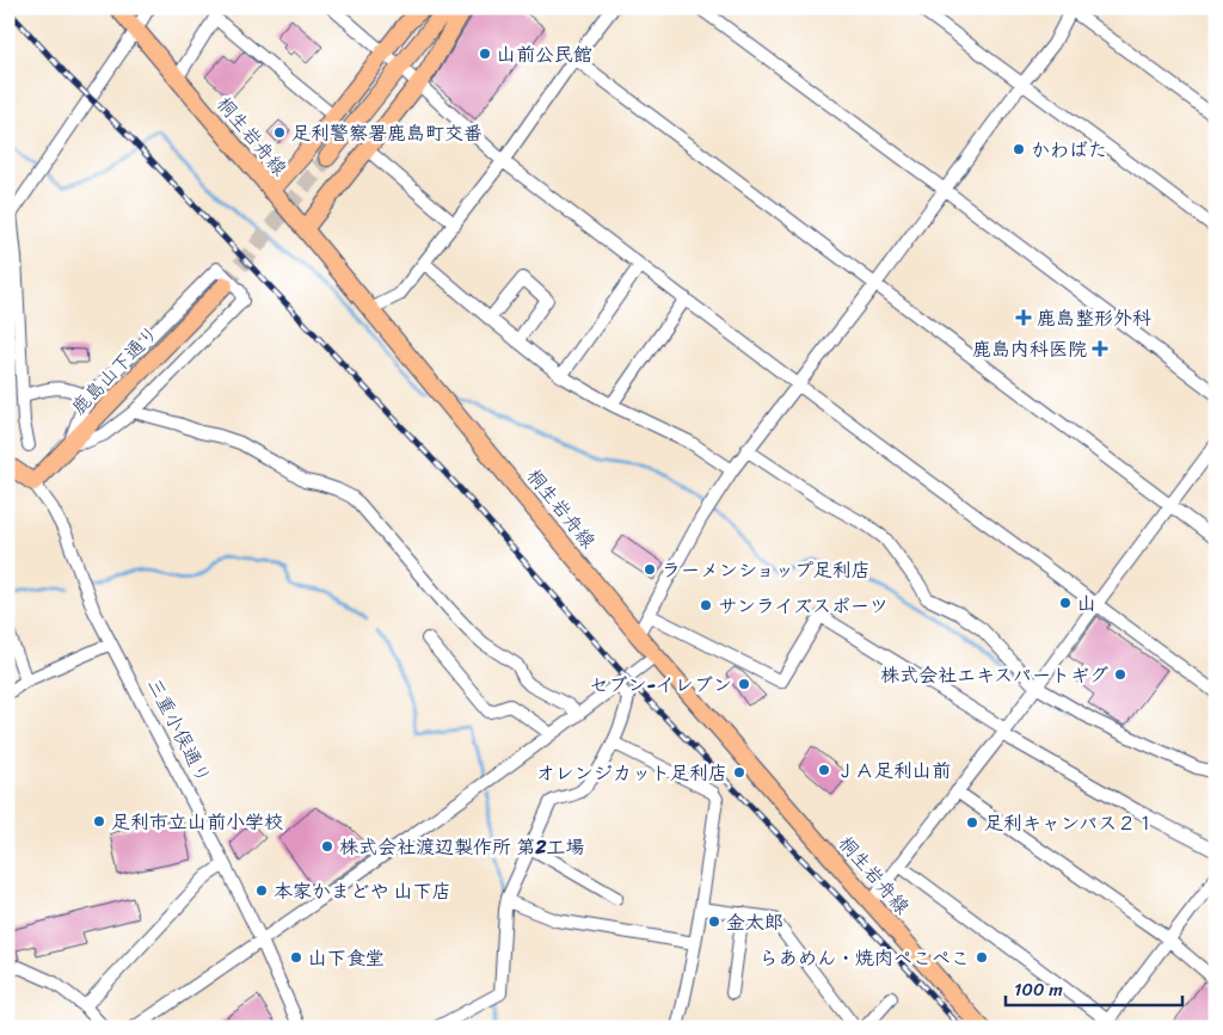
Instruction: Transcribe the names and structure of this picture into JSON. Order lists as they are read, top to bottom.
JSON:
{
  "streets": {
    "main road": ["桐生岩舟線", "鹿島山下通り", "三重小俣通り"]
  },
  "crossings": [
    ["鹿島山下通り", "三重小俣通り"]
  ],
  "places": {
    "other": [
      "山前公民館",
      "足利警察署鹿島町交番",
      "かわばた",
      "ラーメンショップ足利店",
      "山",
      "サンライズスポーツ",
      "株式会社エキスパートギグ",
      "セブン-イレブン",
      "ＪＡ足利山前",
      "オレンジカット足利店",
      "足利市立山前小学校",
      "足利キャンパス２１",
      "株式会社渡辺製作所 第2工場",
      "本家かまどや 山下店",
      "金太郎",
      "山下食堂",
      "らあめん・焼肉ぺこぺこ"
    ],
    "health": ["鹿島整形外科", "鹿島内科医院"]
  },
  "scale_bar": "100 m"
}
